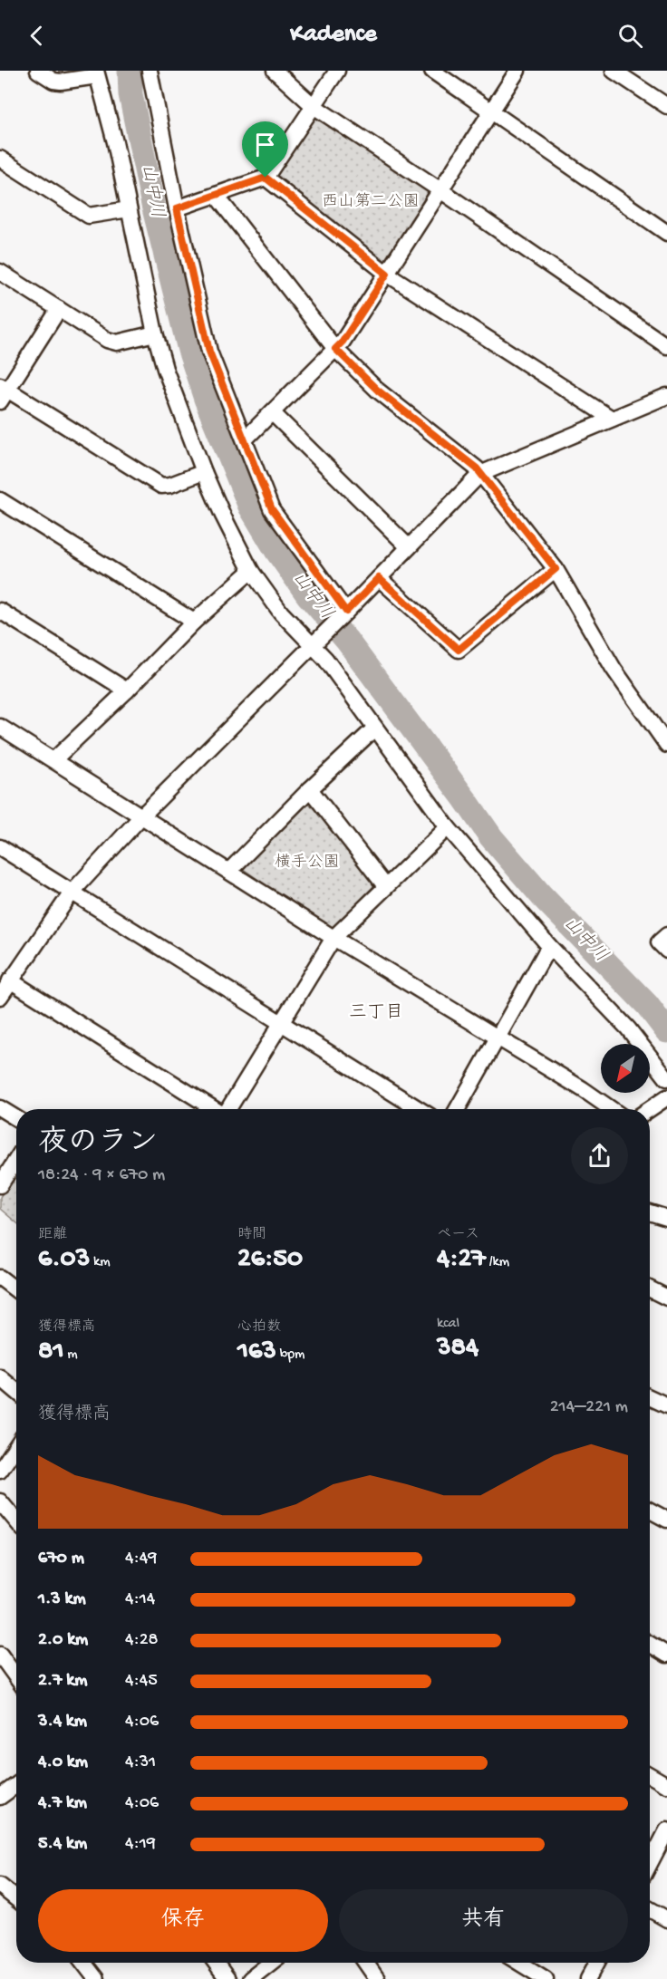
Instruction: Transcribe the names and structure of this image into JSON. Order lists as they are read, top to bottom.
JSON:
{
  "districts": ["三丁目"],
  "water": ["山中川"],
  "parks": ["西山第二公園", "横手公園"],
  "north": "bottom left",
  "page": {
    "header": "Kadence",
    "heading": ["夜のラン", "18:24 · 9 × 670 m"],
    "stats": [
      ["距離", "6.03 km"],
      ["時間", "26:50"],
      ["ペース", "4:27 /km"],
      ["獲得標高", "81 m"],
      ["心拍数", "163 bpm"],
      ["kcal", "384"]
    ],
    "chart": ["獲得標高", "214–221 m"],
    "list": [
      {
        "name": "670 m",
        "note": "4:49"
      },
      {
        "name": "1.3 km",
        "note": "4:14"
      },
      {
        "name": "2.0 km",
        "note": "4:28"
      },
      {
        "name": "2.7 km",
        "note": "4:45"
      },
      {
        "name": "3.4 km",
        "note": "4:06"
      },
      {
        "name": "4.0 km",
        "note": "4:31"
      },
      {
        "name": "4.7 km",
        "note": "4:06"
      },
      {
        "name": "5.4 km",
        "note": "4:19"
      }
    ],
    "buttons": ["保存", "共有"]
  }
}
